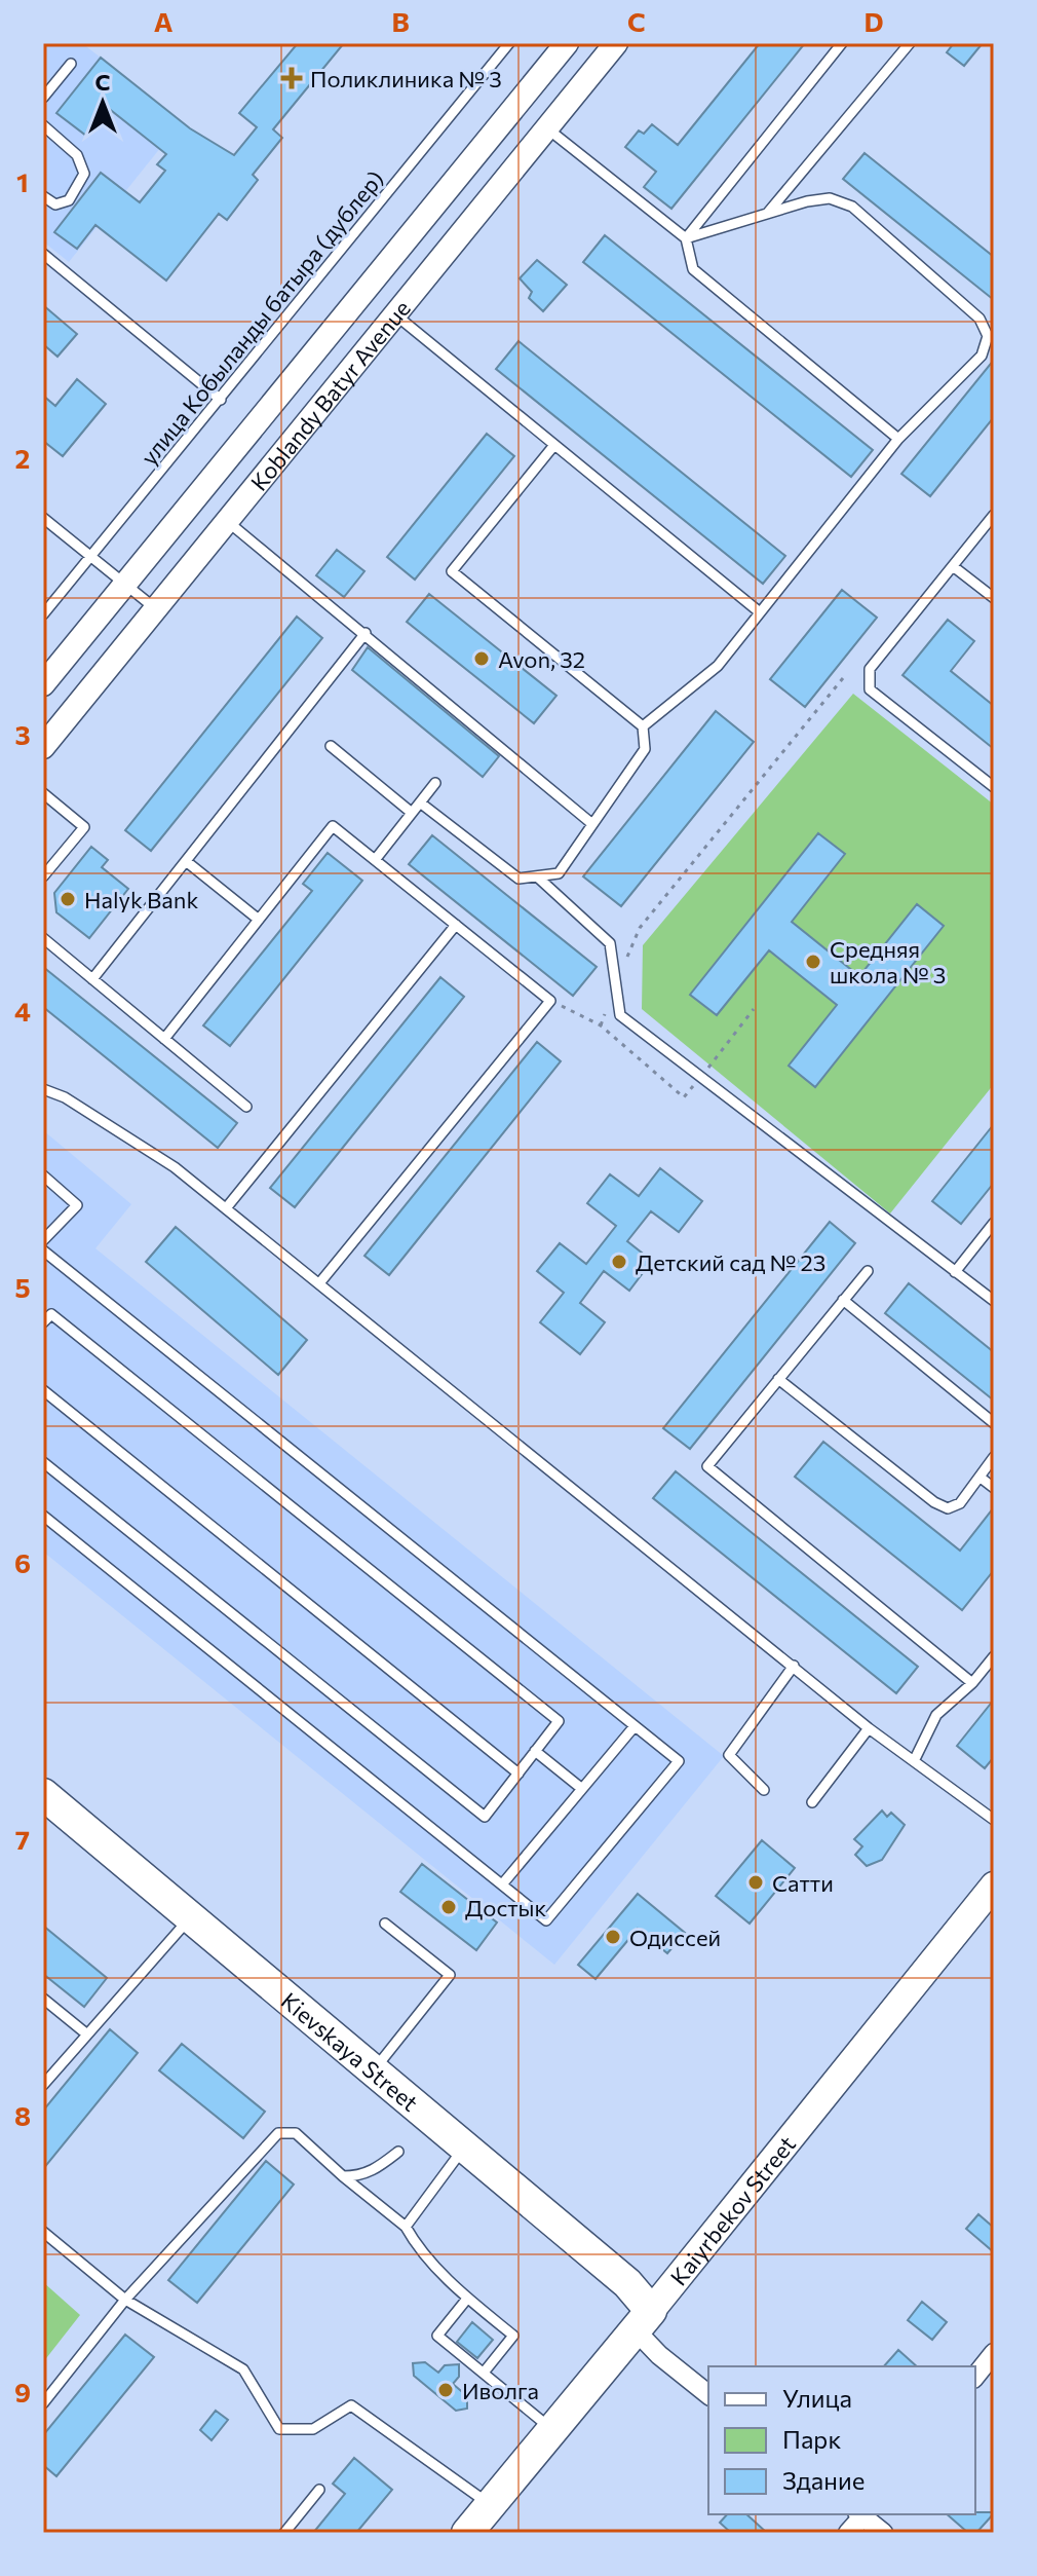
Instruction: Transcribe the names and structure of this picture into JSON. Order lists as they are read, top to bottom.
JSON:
{
  "streets": {
    "highway": ["Kievskaya Street", "Kaiyrbekov Street"],
    "street": ["Koblandy Batyr Avenue"],
    "lane": ["улица Кобыланды батыра (дублер)"]
  },
  "crossings": [
    ["Kievskaya Street", "Kaiyrbekov Street"]
  ],
  "places": {
    "health": ["Поликлиника № 3"],
    "other": [
      "Avon, 32",
      "Halyk Bank",
      "Средняя школа № 3",
      "Детский сад № 23",
      "Сатти",
      "Достык",
      "Одиссей",
      "Иволга"
    ]
  },
  "legend": ["Улица", "Парк", "Здание"],
  "north": "top",
  "grid": {
    "columns": [
      "A",
      "B",
      "C",
      "D"
    ],
    "rows": [
      "1",
      "2",
      "3",
      "4",
      "5",
      "6",
      "7",
      "8",
      "9"
    ]
  }
}
